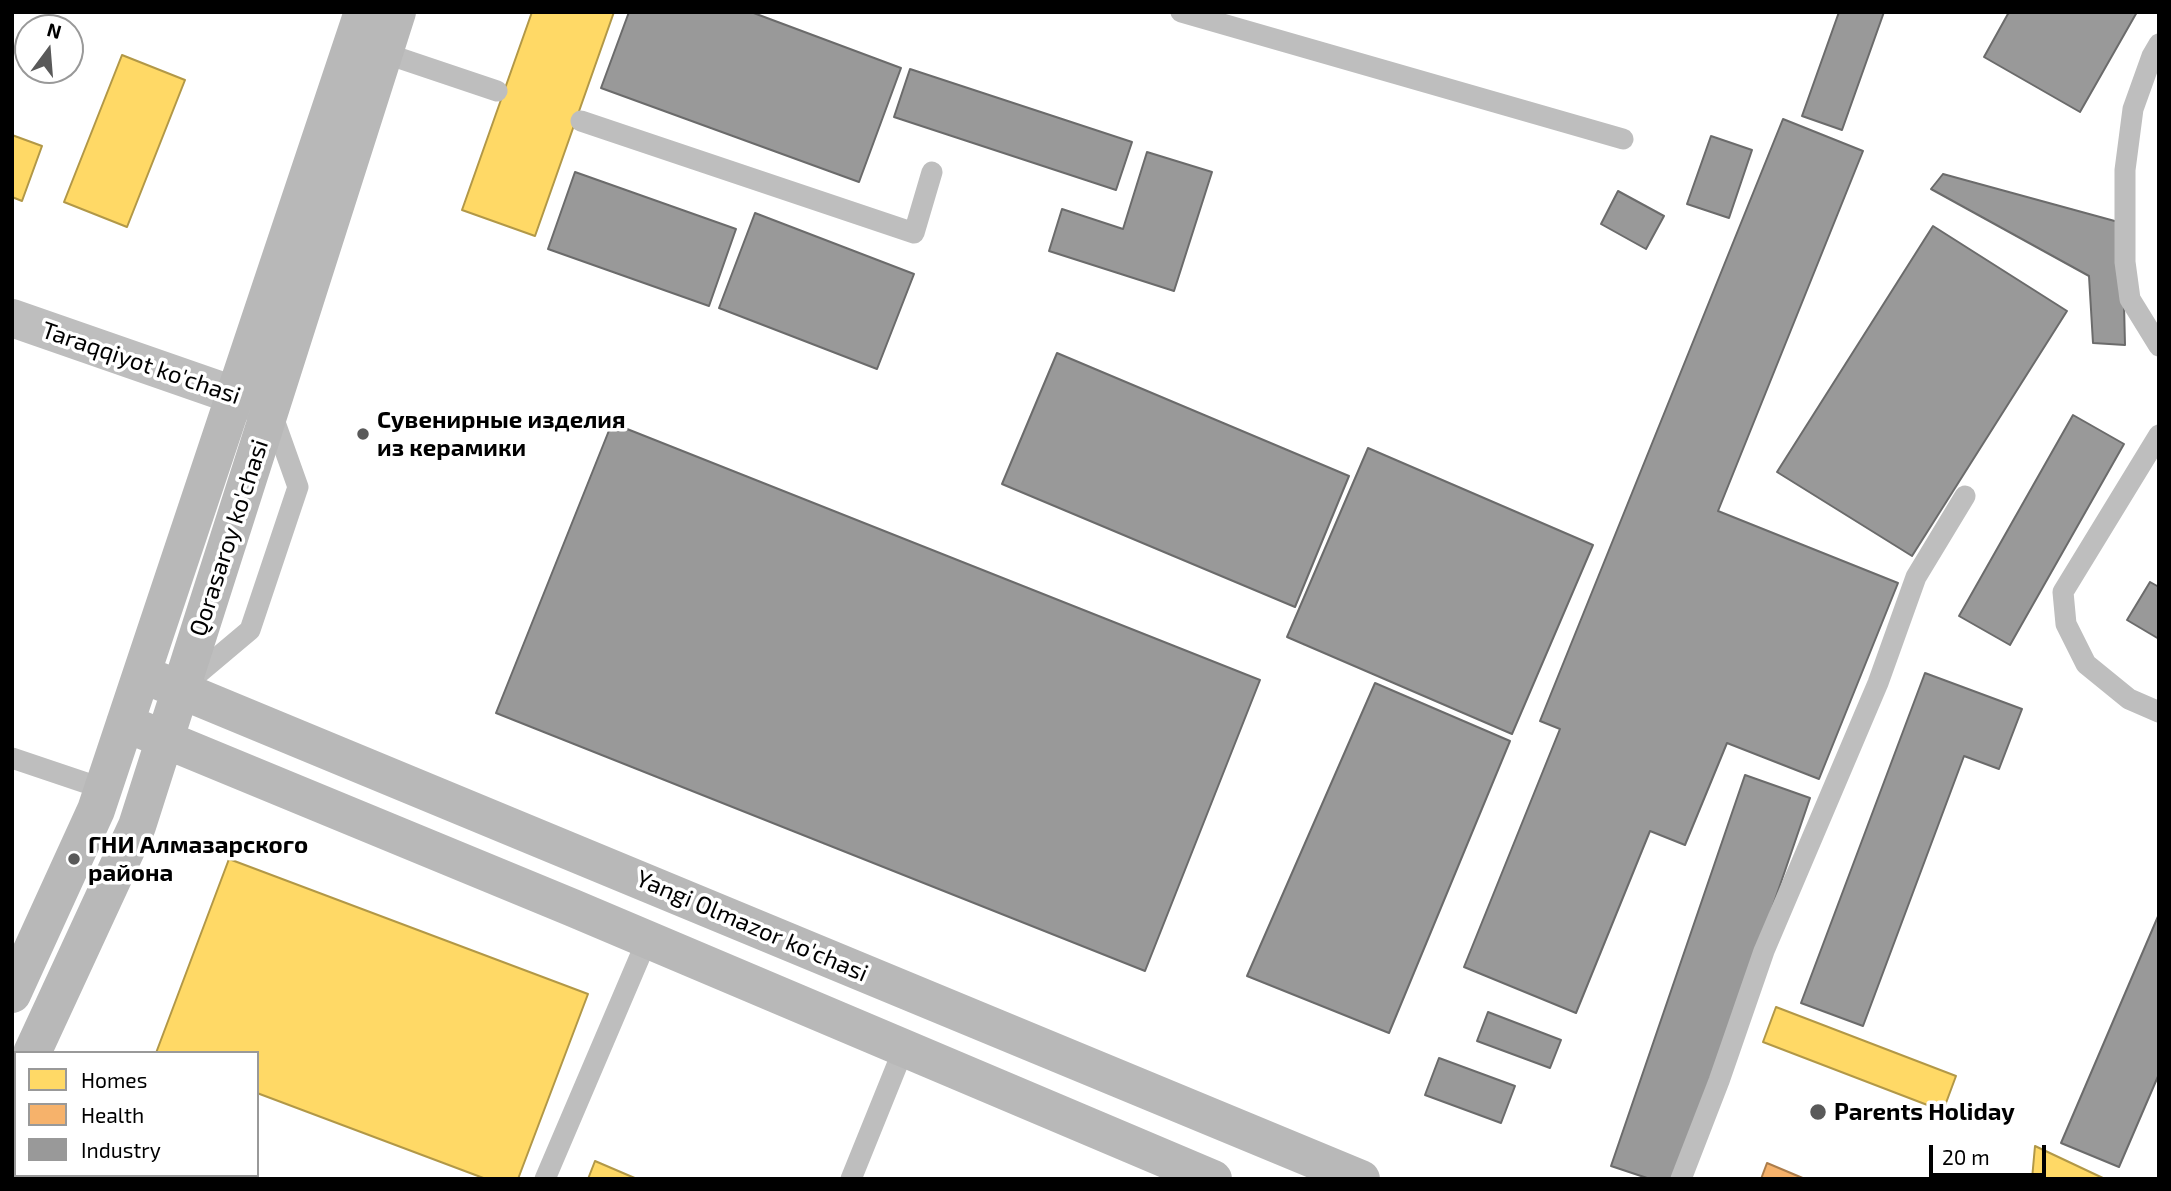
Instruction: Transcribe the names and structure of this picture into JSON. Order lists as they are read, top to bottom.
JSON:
{
  "streets": {
    "main road": ["Qorasaroy ko'chasi", "Yangi Olmazor ko'chasi"],
    "street": ["Taraqqiyot ko'chasi"]
  },
  "crossings": [
    ["Taraqqiyot ko'chasi", "Qorasaroy ko'chasi"],
    ["Qorasaroy ko'chasi", "Yangi Olmazor ko'chasi"]
  ],
  "places": ["Сувенирные изделия из керамики", "ГНИ Алмазарского района", "Parents Holiday"],
  "legend": ["Homes", "Health", "Industry"],
  "scale_bar": "20 m",
  "north": "top"
}
